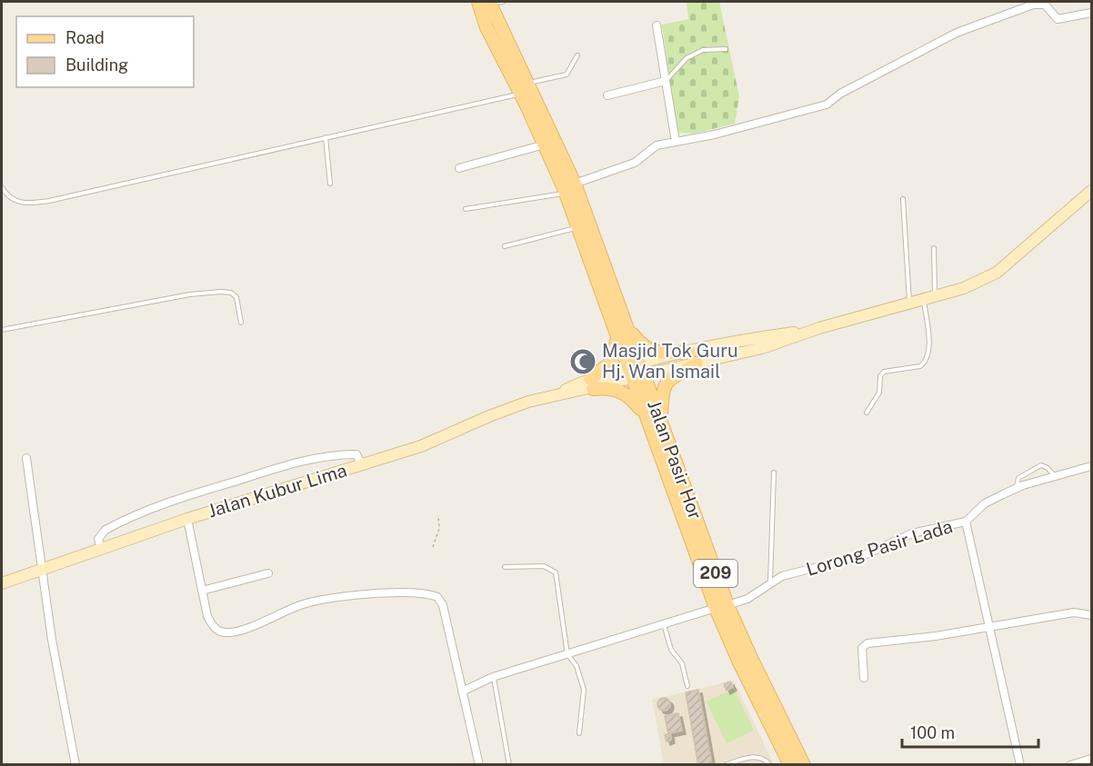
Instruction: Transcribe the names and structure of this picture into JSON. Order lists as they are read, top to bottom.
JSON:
{
  "streets": {
    "main road": ["Jalan Pasir Hor", "Jalan Kubur Lima", "209"],
    "street": ["Lorong Pasir Lada"]
  },
  "crossings": [
    ["Jalan Pasir Hor", "Jalan Kubur Lima"],
    ["Jalan Pasir Hor", "Lorong Pasir Lada"]
  ],
  "places": {
    "mosque": ["Masjid Tok Guru Hj. Wan Ismail"]
  },
  "legend": ["Road", "Building"],
  "scale_bar": "100 m"
}
